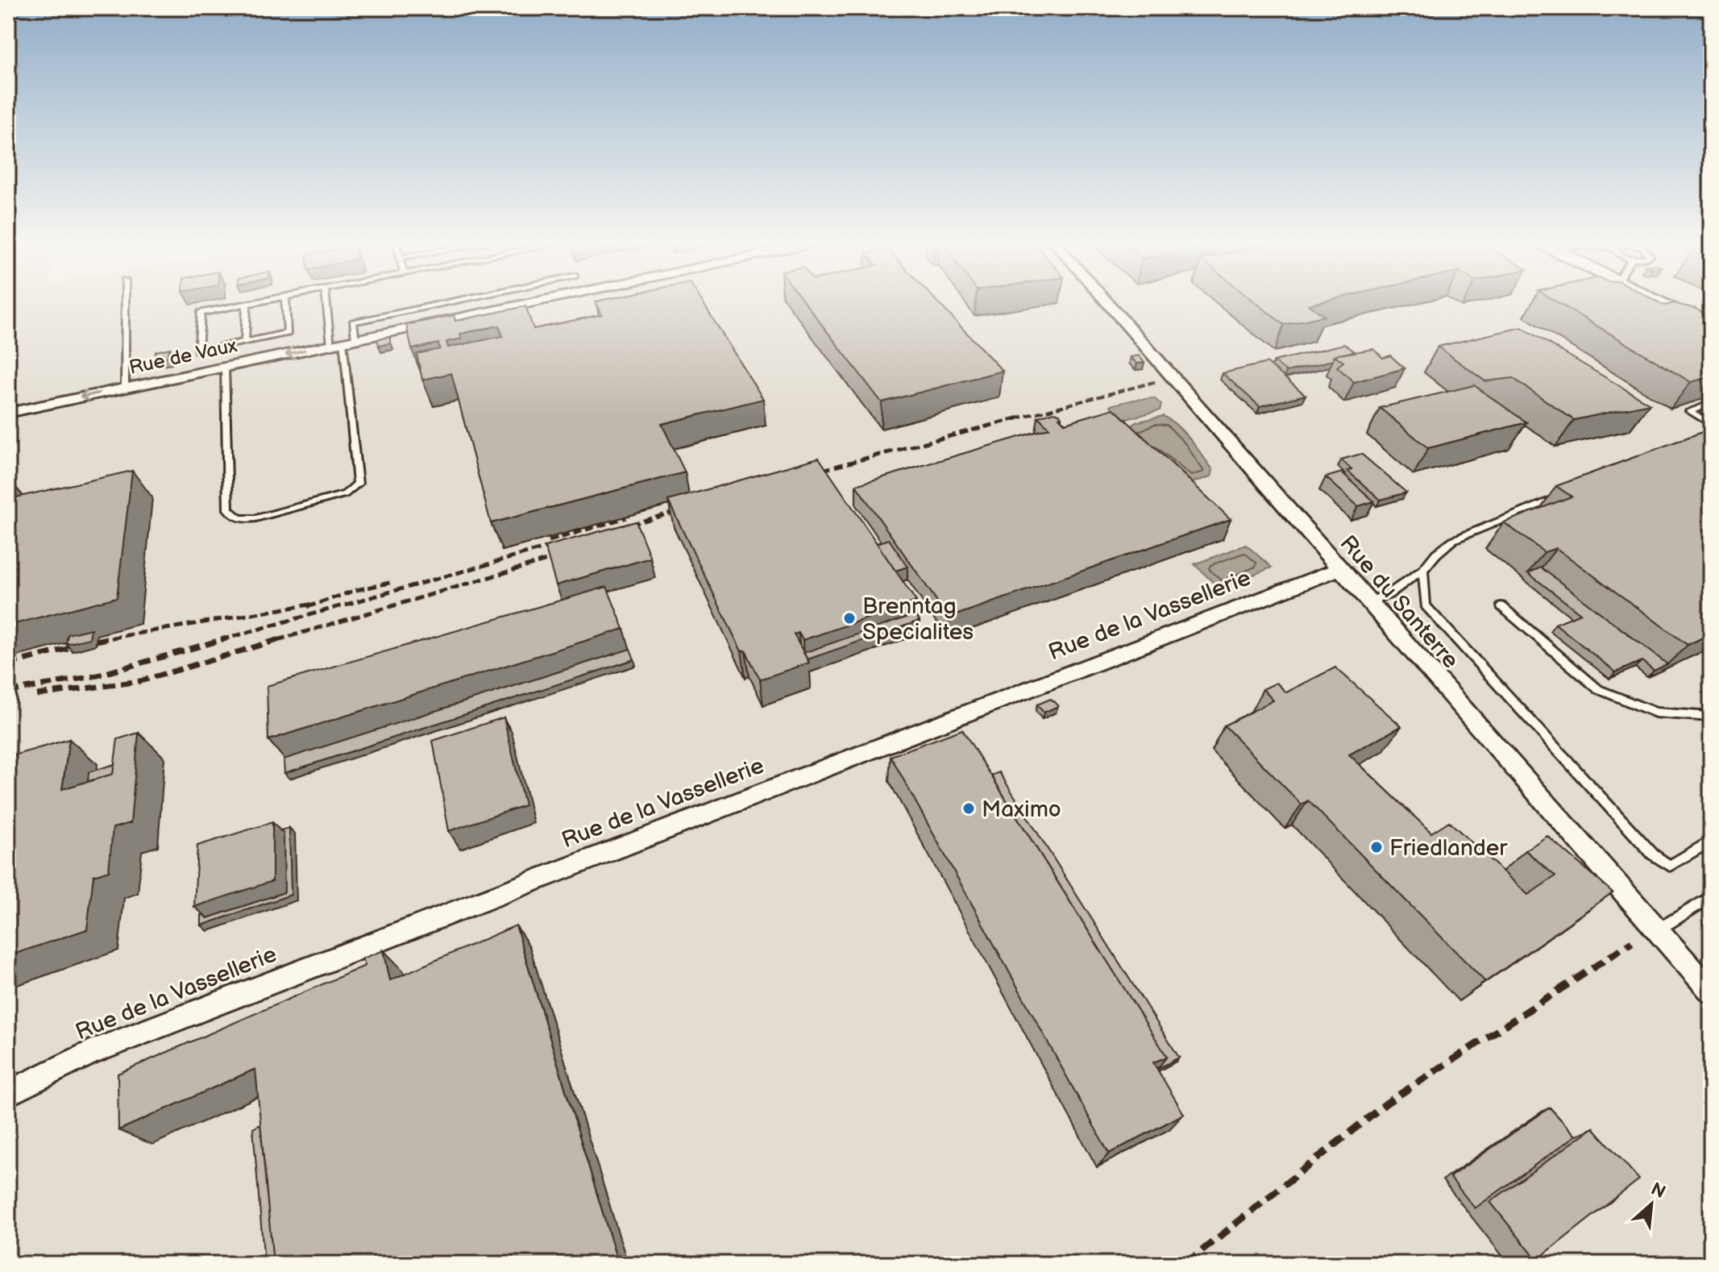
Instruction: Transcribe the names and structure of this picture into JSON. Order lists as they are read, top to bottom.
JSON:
{
  "streets": {
    "street": ["Rue de Vaux", "Rue du Santerre", "Rue de la Vassellerie"]
  },
  "crossings": [
    ["Rue du Santerre", "Rue de la Vassellerie"]
  ],
  "one_way": ["Rue de Vaux"],
  "places": ["Brenntag Specialites", "Maximo", "Friedlander"],
  "north": "top right"
}
